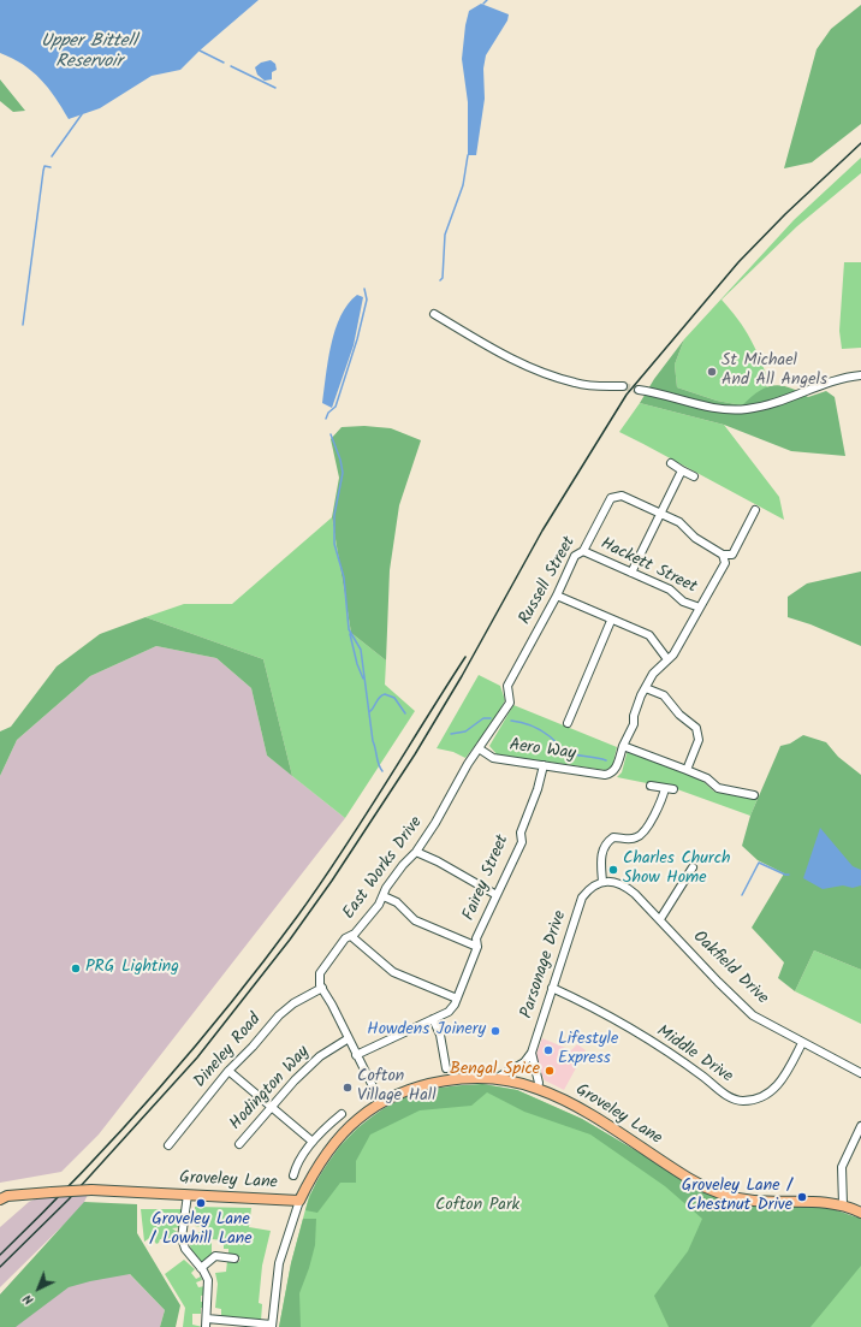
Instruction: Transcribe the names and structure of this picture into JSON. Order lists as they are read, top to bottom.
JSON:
{
  "streets": {
    "main road": ["Groveley Lane"],
    "street": [
      "Hackett Street",
      "Russell Street",
      "Aero Way",
      "East Works Drive",
      "Fairey Street",
      "Parsonage Drive",
      "Oakfield Drive",
      "Dineley Road",
      "Middle Drive",
      "Hodington Way"
    ]
  },
  "crossings": [
    ["Hackett Street", "Russell Street"],
    ["Russell Street", "Aero Way"],
    ["Russell Street", "East Works Drive"],
    ["Aero Way", "East Works Drive"],
    ["Aero Way", "Fairey Street"],
    ["East Works Drive", "Dineley Road"],
    ["Parsonage Drive", "Oakfield Drive"],
    ["Parsonage Drive", "Middle Drive"],
    ["Parsonage Drive", "Groveley Lane"],
    ["Oakfield Drive", "Middle Drive"]
  ],
  "water": ["Upper Bittell Reservoir"],
  "parks": ["Cofton Park"],
  "places": [
    "St Michael And All Angels",
    "Charles Church Show Home",
    "PRG Lighting",
    "Howdens Joinery",
    "Lifestyle Express",
    "Bengal Spice",
    "Cofton Village Hall",
    "Groveley Lane / Chestnut Drive",
    "Groveley Lane / Lowhill Lane"
  ],
  "north": "bottom left"
}
